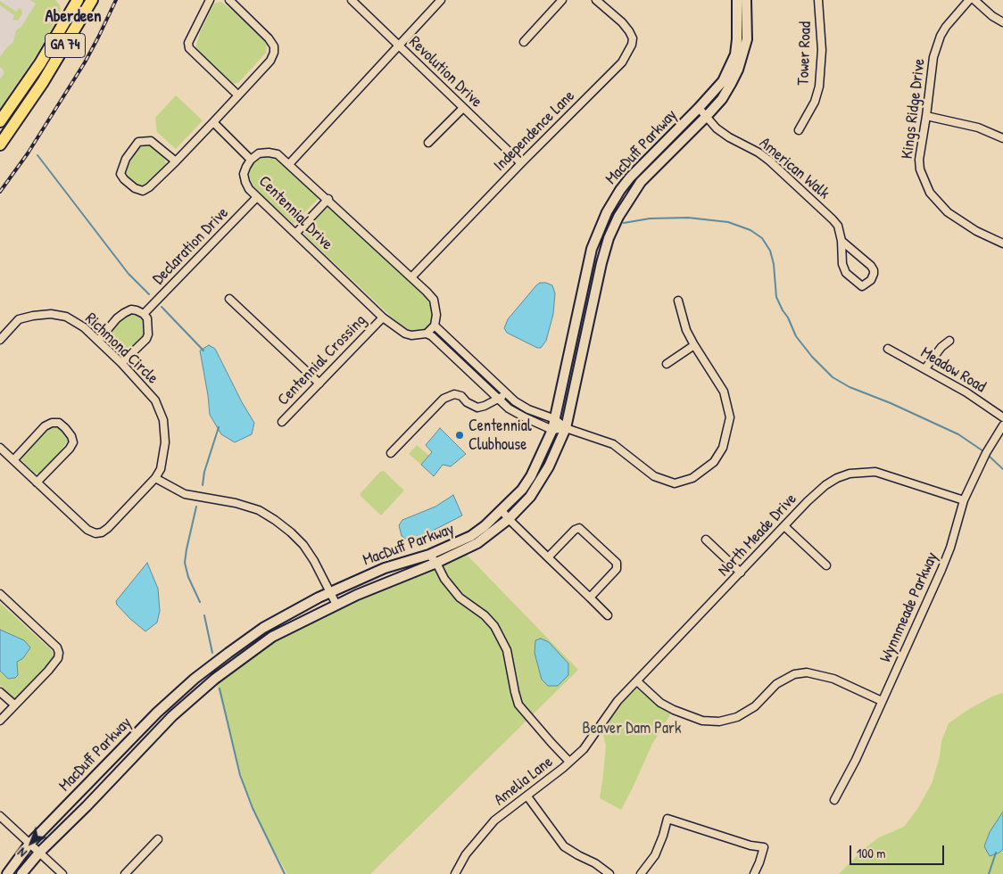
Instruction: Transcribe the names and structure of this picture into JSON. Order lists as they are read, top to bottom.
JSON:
{
  "streets": {
    "main road": ["GA 74"],
    "street": [
      "Tower Road",
      "Revolution Drive",
      "Kings Ridge Drive",
      "Independence Lane",
      "MacDuff Parkway",
      "American Walk",
      "Centennial Drive",
      "Declaration Drive",
      "Richmond Circle",
      "Centennial Crossing",
      "Meadow Road",
      "North Meade Drive",
      "Wynnmeade Parkway",
      "Amelia Lane"
    ]
  },
  "crossings": [
    ["Revolution Drive", "Independence Lane"],
    ["Independence Lane", "Centennial Drive"],
    ["MacDuff Parkway", "American Walk"],
    ["Centennial Drive", "Declaration Drive"],
    ["Centennial Drive", "Centennial Crossing"],
    ["North Meade Drive", "Wynnmeade Parkway"],
    ["North Meade Drive", "Amelia Lane"]
  ],
  "districts": ["Aberdeen"],
  "parks": ["Beaver Dam Park"],
  "places": ["Centennial Clubhouse"],
  "scale_bar": "100 m",
  "north": "bottom left"
}
